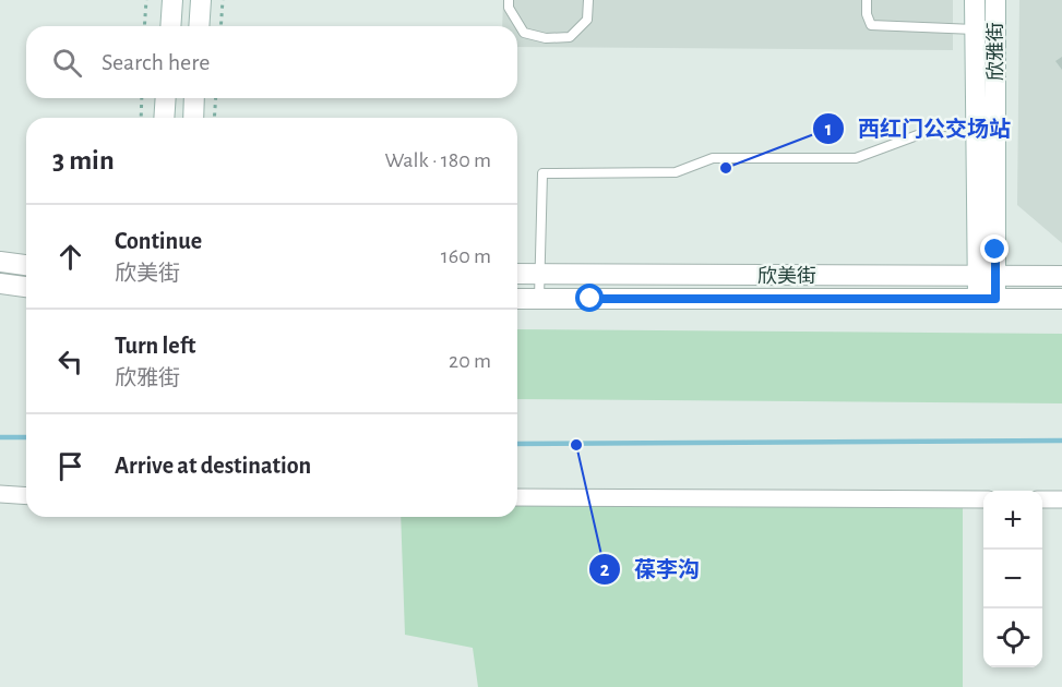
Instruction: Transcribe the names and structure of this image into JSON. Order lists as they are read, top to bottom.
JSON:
{
  "streets": {
    "street": ["欣雅街", "欣美街"]
  },
  "crossings": [
    ["欣雅街", "欣美街"]
  ],
  "places": ["西红门公交场站", "葆李沟"],
  "page": {
    "search": "Search here",
    "heading": ["3 min", "Walk · 180 m"],
    "list": [
      ["Continue", "欣美街", "160 m"],
      ["Turn left", "欣雅街", "20 m"],
      "Arrive at destination"
    ],
    "map_buttons": ["+", "−"]
  }
}
